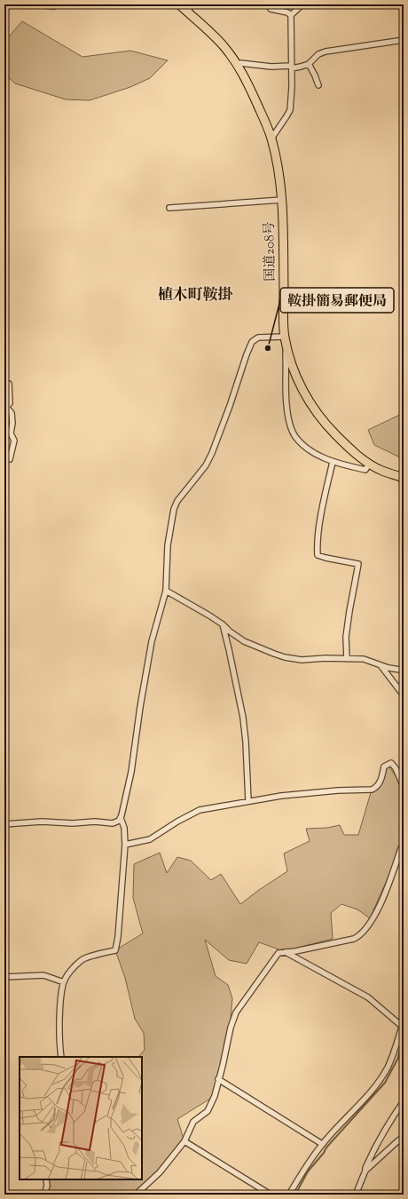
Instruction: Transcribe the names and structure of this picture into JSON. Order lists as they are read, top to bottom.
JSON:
{
  "streets": {
    "highway": ["国道208号"]
  },
  "districts": ["植木町鞍掛"],
  "places": ["鞍掛簡易郵便局"]
}
